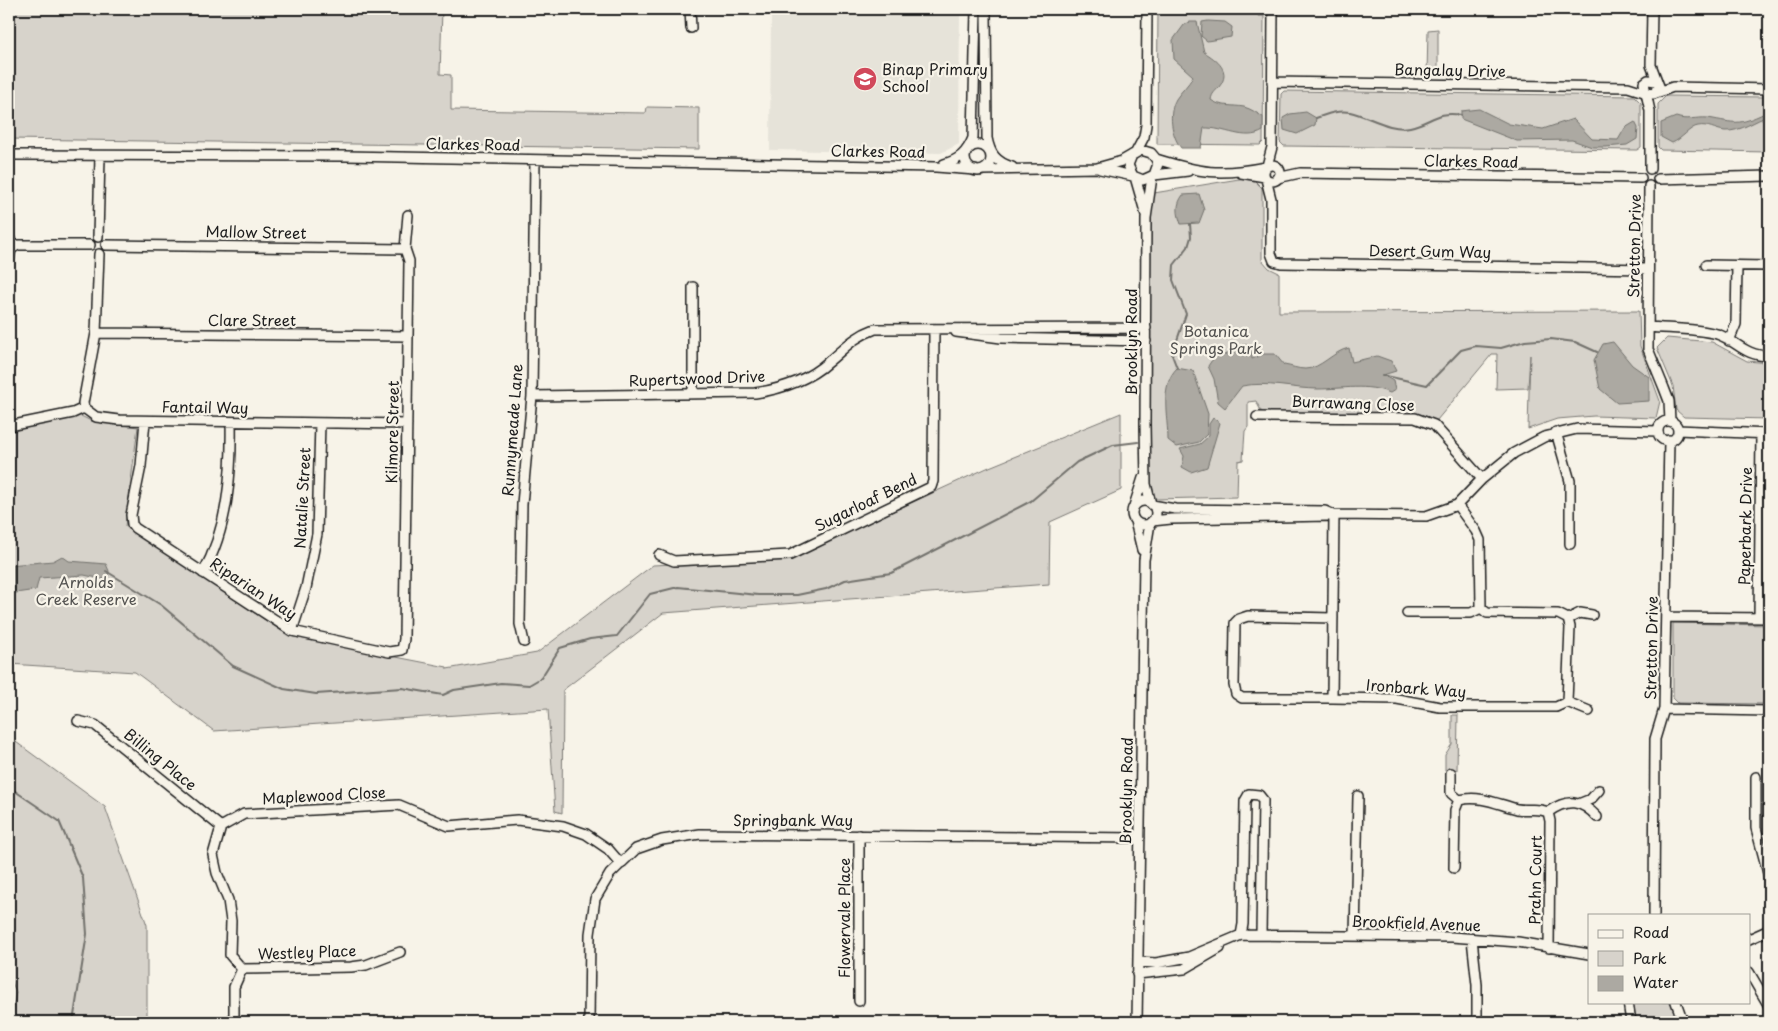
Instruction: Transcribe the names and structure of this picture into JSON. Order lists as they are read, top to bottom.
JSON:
{
  "streets": {
    "street": [
      "Bangalay Drive",
      "Clarkes Road",
      "Mallow Street",
      "Stretton Drive",
      "Desert Gum Way",
      "Clare Street",
      "Brooklyn Road",
      "Rupertswood Drive",
      "Burrawang Close",
      "Fantail Way",
      "Runnymeade Lane",
      "Kilmore Street",
      "Natalie Street",
      "Sugarloaf Bend",
      "Paperbark Drive",
      "Riparian Way",
      "Ironbark Way",
      "Billing Place",
      "Maplewood Close",
      "Springbank Way",
      "Prahn Court",
      "Flowervale Place",
      "Brookfield Avenue",
      "Westley Place"
    ]
  },
  "crossings": [
    ["Clarkes Road", "Stretton Drive"],
    ["Clarkes Road", "Desert Gum Way"],
    ["Clarkes Road", "Brooklyn Road"],
    ["Clarkes Road", "Runnymeade Lane"],
    ["Mallow Street", "Kilmore Street"],
    ["Stretton Drive", "Desert Gum Way"],
    ["Clare Street", "Kilmore Street"],
    ["Brooklyn Road", "Rupertswood Drive"],
    ["Brooklyn Road", "Springbank Way"],
    ["Brooklyn Road", "Brookfield Avenue"],
    ["Rupertswood Drive", "Runnymeade Lane"],
    ["Rupertswood Drive", "Sugarloaf Bend"],
    ["Fantail Way", "Kilmore Street"],
    ["Fantail Way", "Natalie Street"],
    ["Fantail Way", "Riparian Way"],
    ["Kilmore Street", "Riparian Way"],
    ["Natalie Street", "Riparian Way"],
    ["Billing Place", "Maplewood Close"],
    ["Maplewood Close", "Springbank Way"],
    ["Springbank Way", "Flowervale Place"],
    ["Prahn Court", "Brookfield Avenue"]
  ],
  "parks": ["Botanica Springs Park", "Arnolds Creek Reserve"],
  "places": {
    "school or university": ["Binap Primary School"]
  },
  "legend": ["Road", "Park", "Water"]
}
